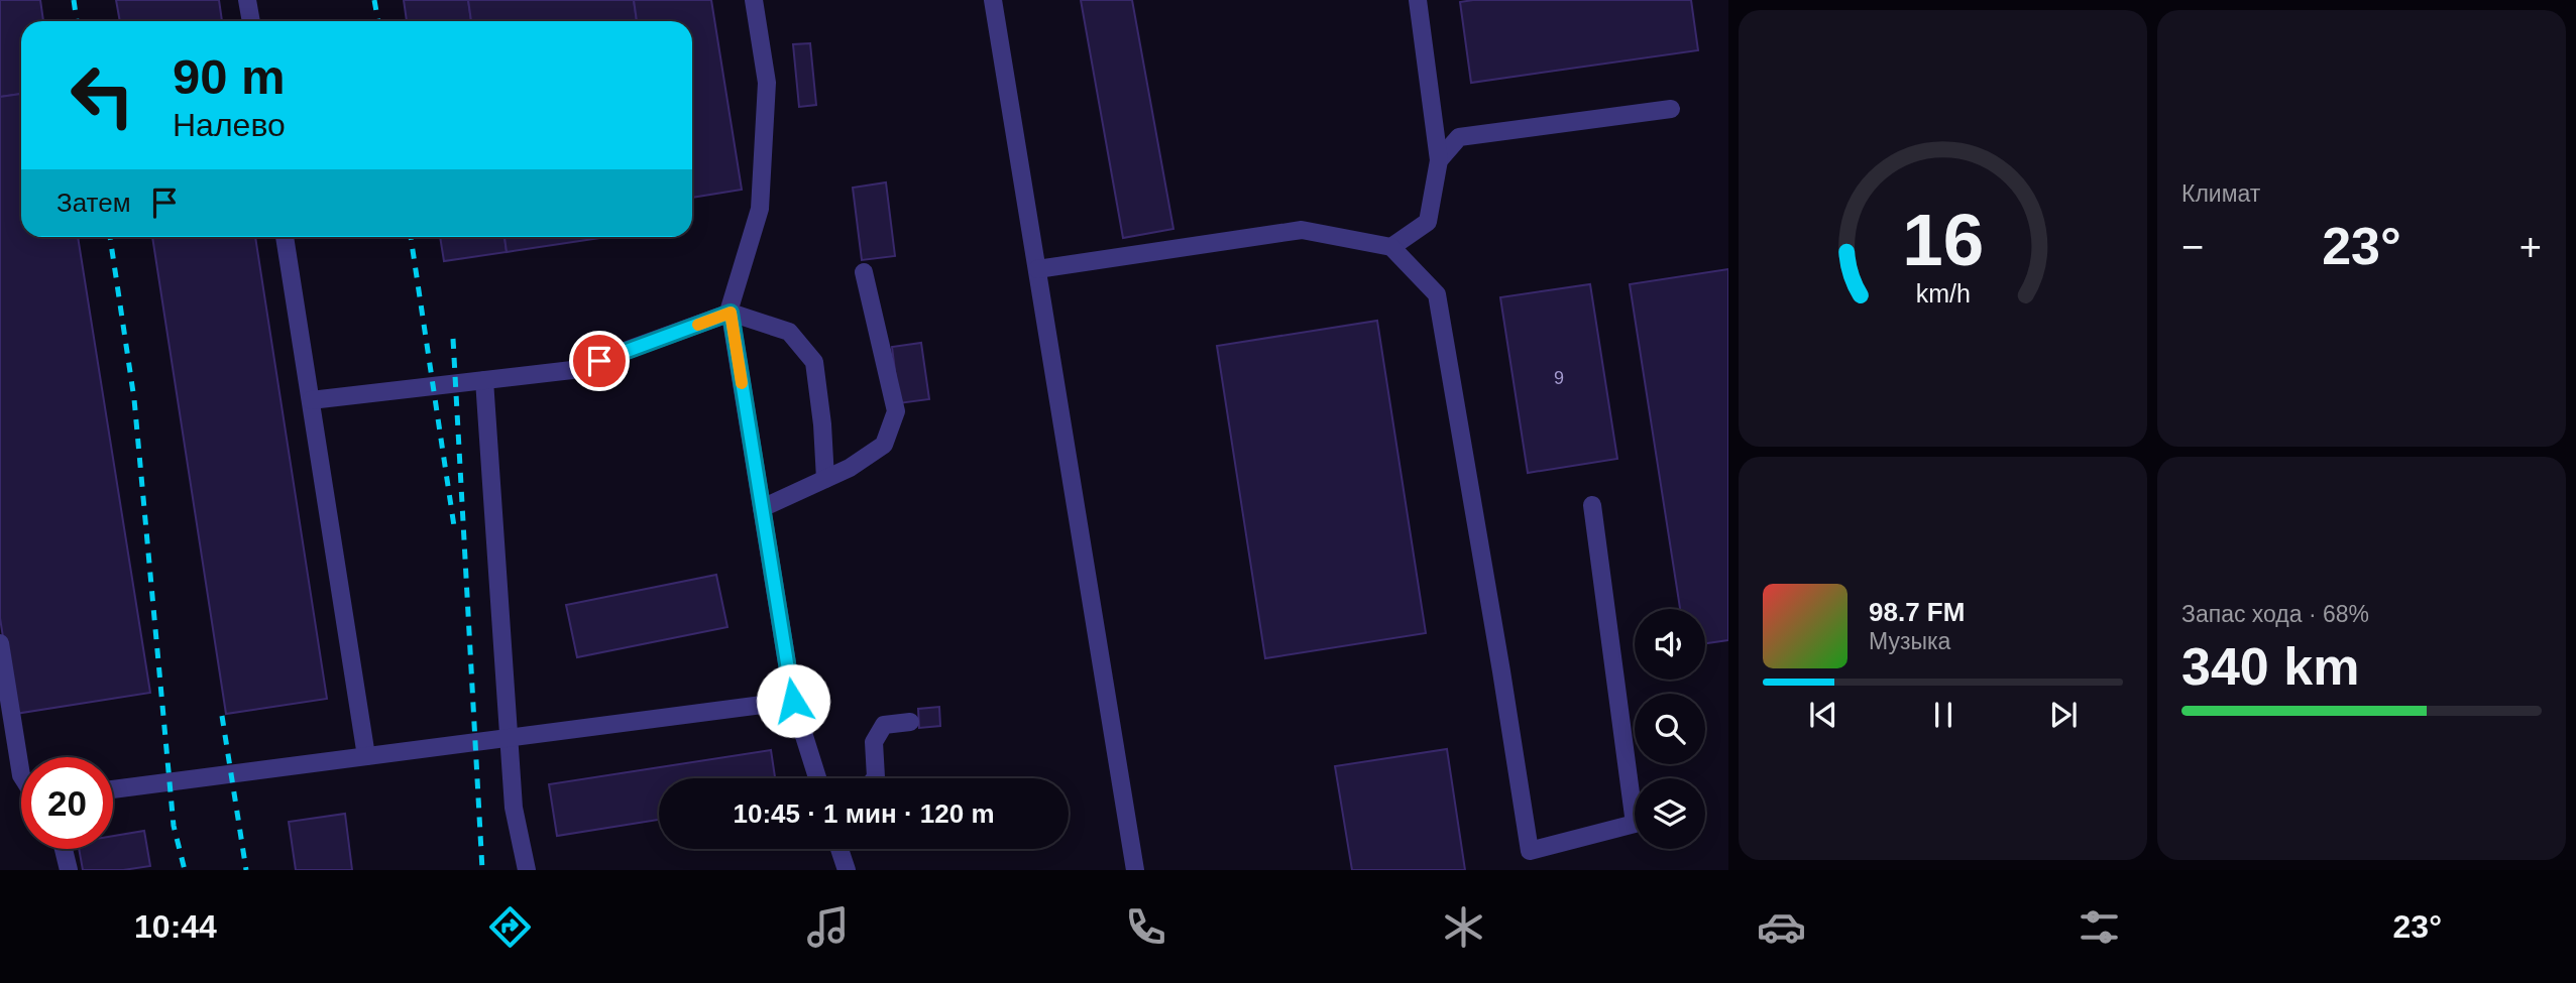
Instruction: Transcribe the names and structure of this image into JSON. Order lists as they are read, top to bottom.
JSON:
{
  "house_numbers": ["9"],
  "page": {
    "tile": [
      "Климат",
      ["Запас хода · 68%", "340 km"]
    ],
    "turn": ["90 m", "Налево"],
    "then": "Затем",
    "heat": ["−", "23°", "+"],
    "song": ["98.7 FM", "Музыка"],
    "limit": "20",
    "trip": "10:45 · 1 мин · 120 m",
    "tabs": ["10:44", "23°"],
    "gauge": ["16", "km/h"]
  }
}
